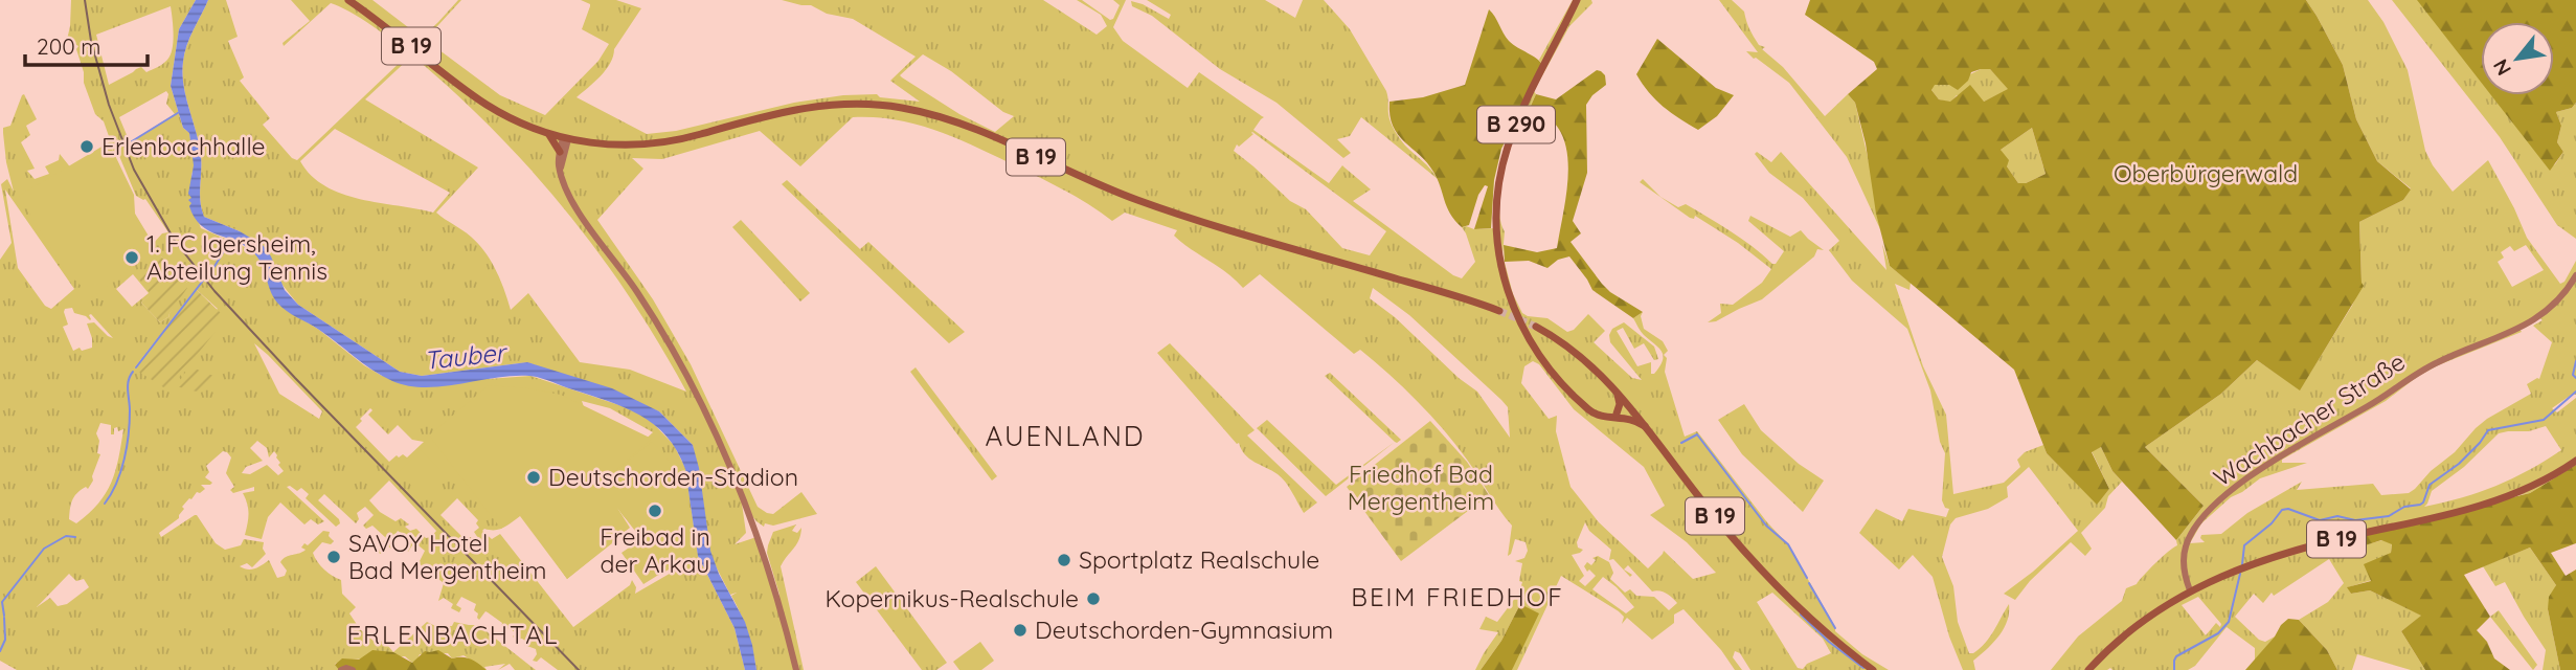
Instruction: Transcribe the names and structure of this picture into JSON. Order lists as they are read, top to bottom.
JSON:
{
  "streets": {
    "main road": ["B 19", "B 290"],
    "street": ["Wachbacher Straße"]
  },
  "crossings": [
    ["B 19", "B 290"],
    ["B 19", "Wachbacher Straße"]
  ],
  "districts": ["AUENLAND", "BEIM FRIEDHOF", "ERLENBACHTAL"],
  "water": ["Tauber"],
  "parks": ["Oberbürgerwald", "Friedhof Bad Mergentheim"],
  "places": [
    "Erlenbachhalle",
    "1. FC Igersheim, Abteilung Tennis",
    "Deutschorden-Stadion",
    "Freibad in der Arkau",
    "SAVOY Hotel Bad Mergentheim",
    "Sportplatz Realschule",
    "Kopernikus-Realschule",
    "Deutschorden-Gymnasium"
  ],
  "scale_bar": "200 m",
  "north": "bottom left"
}
